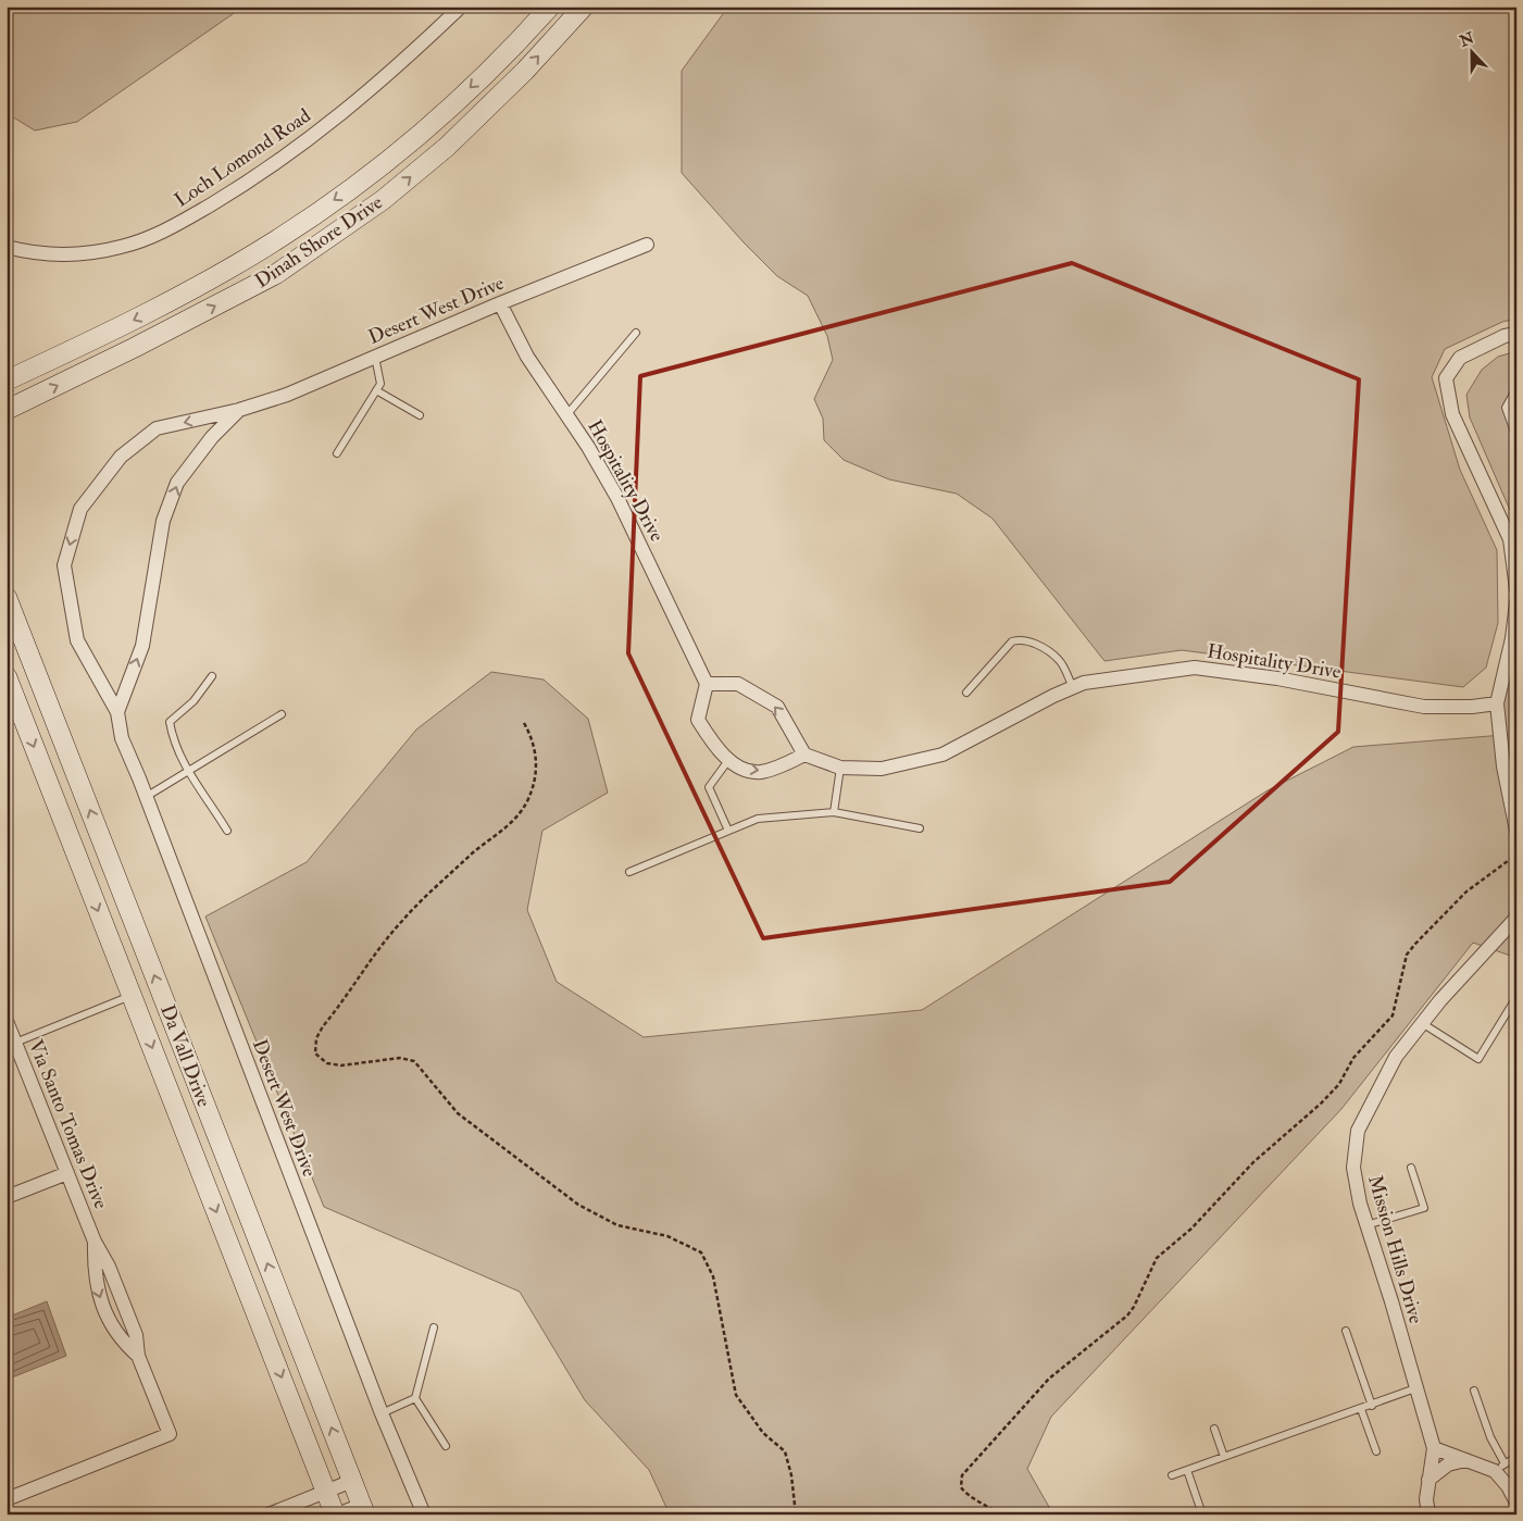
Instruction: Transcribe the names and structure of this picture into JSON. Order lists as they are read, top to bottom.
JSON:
{
  "streets": {
    "main road": ["Dinah Shore Drive", "Da Vall Drive"],
    "street": [
      "Loch Lomond Road",
      "Desert West Drive",
      "Hospitality Drive",
      "Via Santo Tomas Drive",
      "Mission Hills Drive"
    ]
  },
  "crossings": [
    ["Desert West Drive", "Hospitality Drive"]
  ],
  "north": "top"
}
